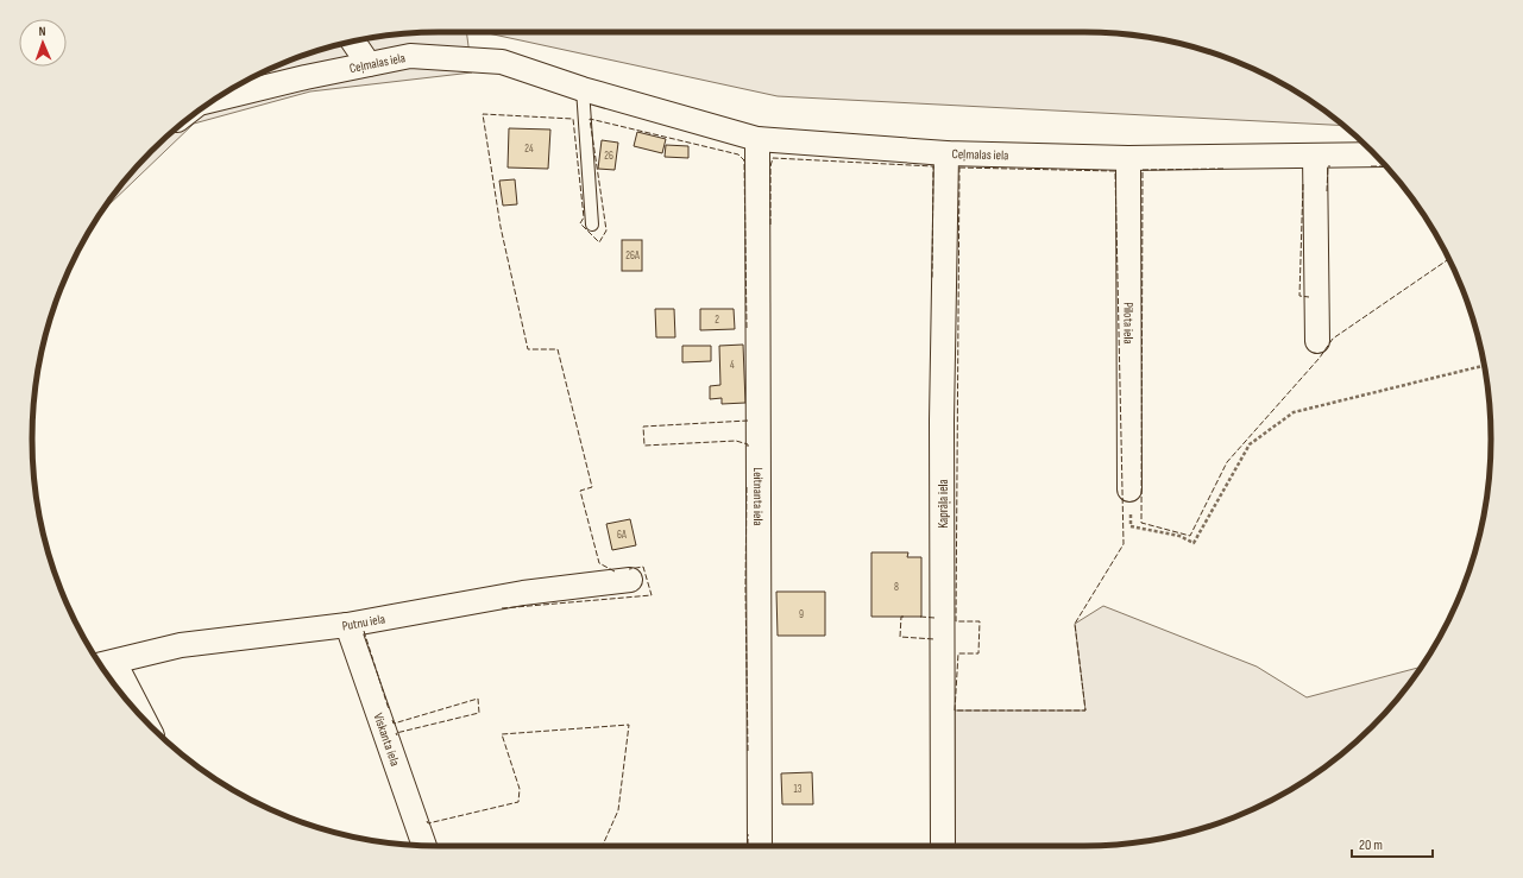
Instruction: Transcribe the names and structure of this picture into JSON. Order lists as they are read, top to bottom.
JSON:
{
  "streets": {
    "street": [
      "Ceļmalas iela",
      "Pilota iela",
      "Leitnanta iela",
      "Kaprāļa iela",
      "Putnu iela",
      "Viskanta iela"
    ]
  },
  "crossings": [
    ["Ceļmalas iela", "Pilota iela"],
    ["Ceļmalas iela", "Leitnanta iela"],
    ["Ceļmalas iela", "Kaprāļa iela"],
    ["Putnu iela", "Viskanta iela"]
  ],
  "house_numbers": [
    "24",
    "26",
    "26A",
    "2",
    "4",
    "6A",
    "8",
    "9",
    "13"
  ],
  "scale_bar": "20 m",
  "north": "top"
}
